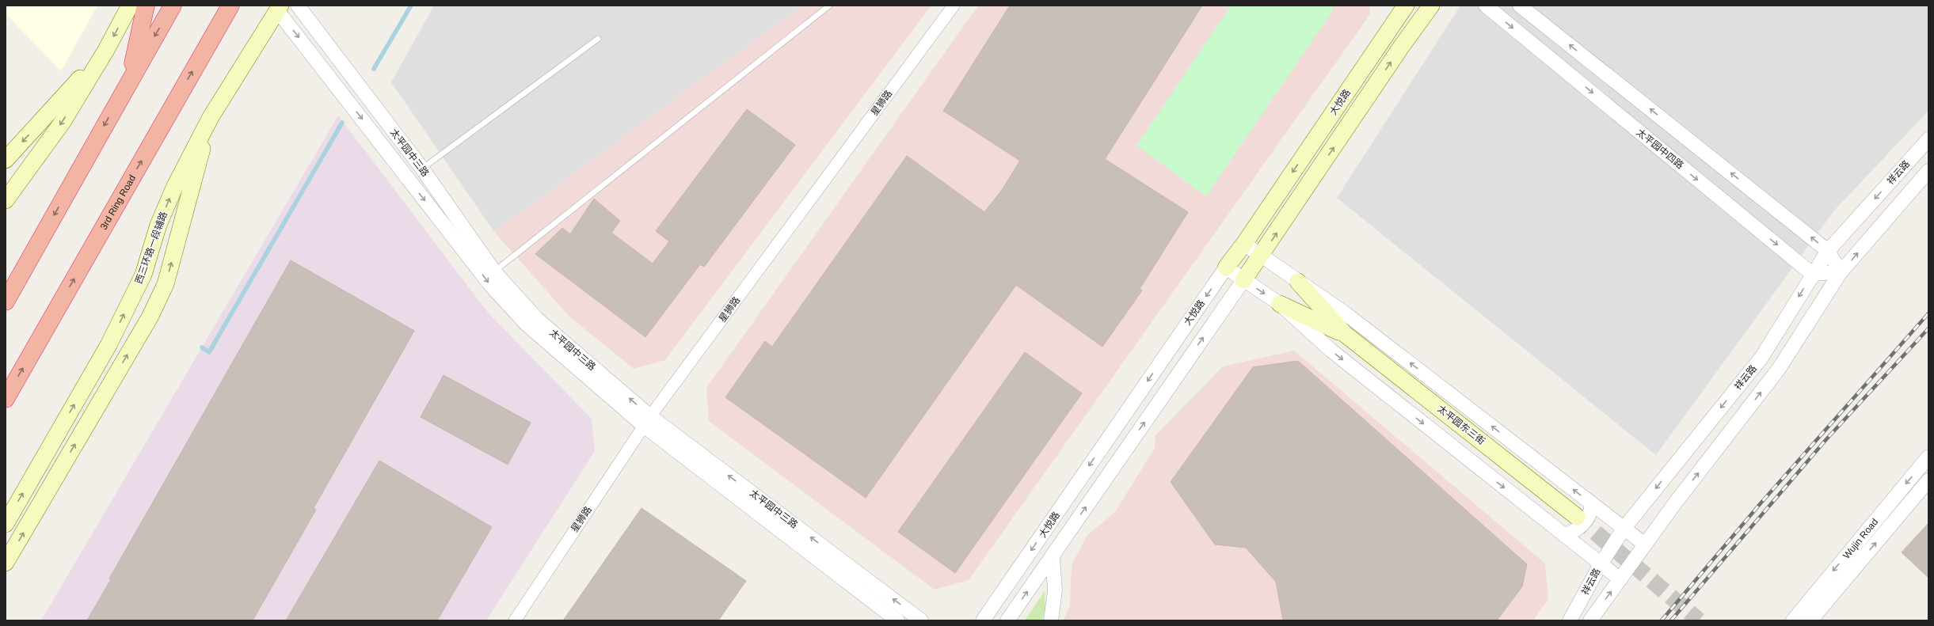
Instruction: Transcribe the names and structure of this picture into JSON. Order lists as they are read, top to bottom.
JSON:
{
  "streets": {
    "highway": ["3rd Ring Road"],
    "main road": ["大悦路", "西三环路一段辅路", "太平园东三街"],
    "street": [
      "星狮路",
      "太平园中四路",
      "太平园中三路",
      "祥云路",
      "Wujin Road"
    ]
  },
  "crossings": [
    ["星狮路", "太平园中三路"],
    ["太平园中四路", "祥云路"],
    ["太平园中三路", "西三环路一段辅路"]
  ]
}
